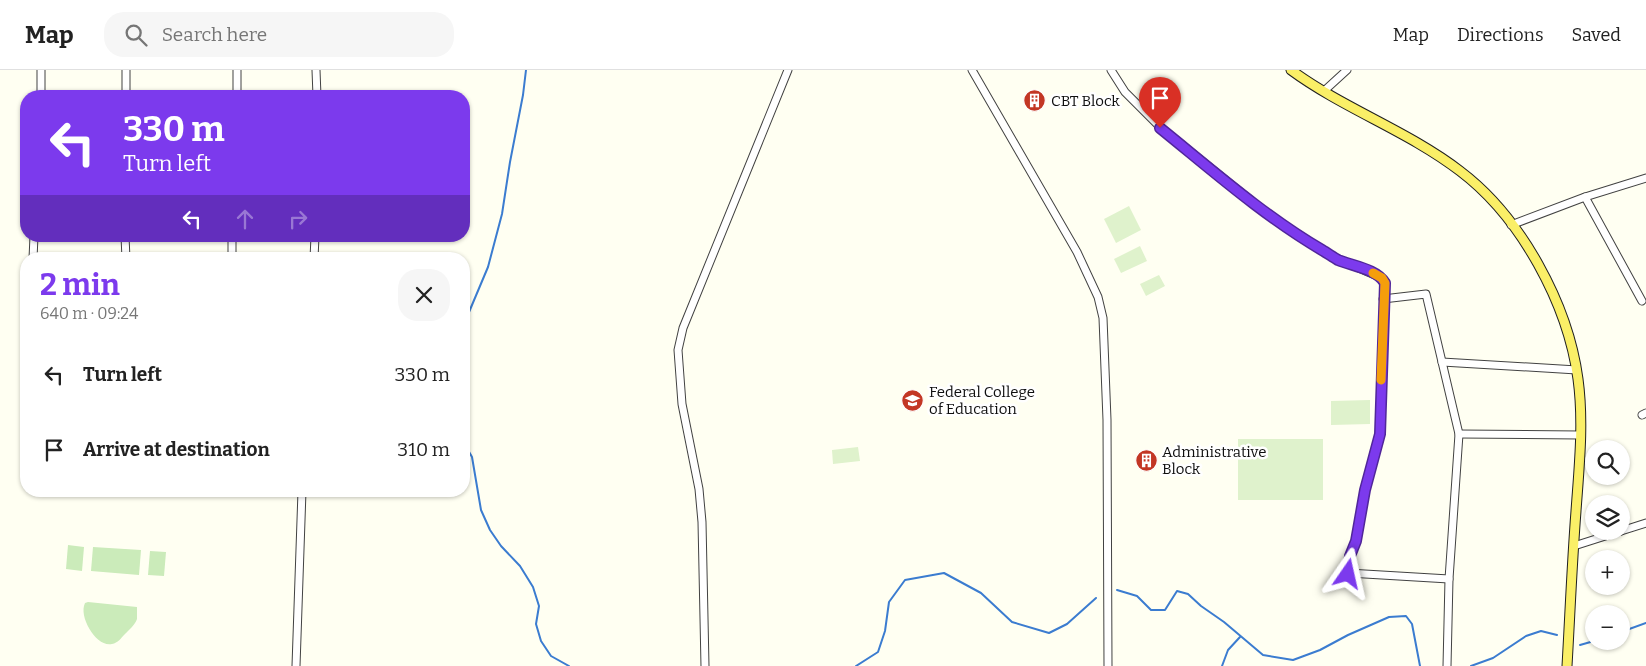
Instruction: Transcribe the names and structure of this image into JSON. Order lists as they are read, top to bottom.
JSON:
{
  "places": {
    "building": ["CBT Block", "Administrative Block"],
    "school or university": ["Federal College of Education"]
  },
  "page": {
    "header": "Map",
    "search": "Search here",
    "nav": ["Map", "Directions", "Saved"],
    "turn": ["330 m", "Turn left"],
    "heading": ["2 min", "640 m · 09:24"],
    "list": [
      {
        "name": "Turn left",
        "value": "330 m"
      },
      {
        "name": "Arrive at destination",
        "value": "310 m"
      }
    ],
    "map_buttons": ["+", "−"]
  }
}
